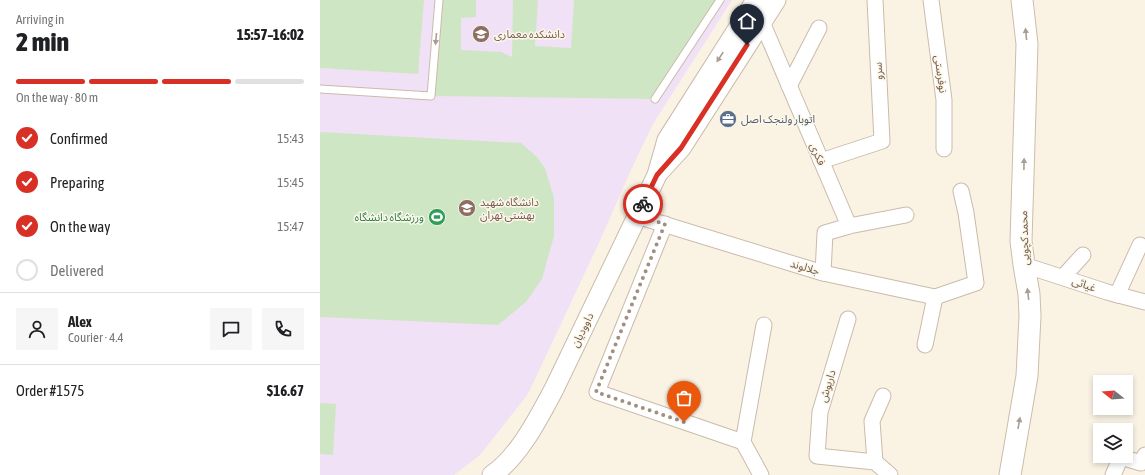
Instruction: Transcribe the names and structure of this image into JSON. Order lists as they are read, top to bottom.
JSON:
{
  "streets": {
    "main road": ["محمد کچویی"],
    "street": [
      "سرو",
      "نوفرستی",
      "فکری",
      "جلالوند",
      "غیاثی",
      "داوودیان",
      "داریوش"
    ]
  },
  "crossings": [
    ["سرو", "فکری"],
    ["فکری", "داوودیان"],
    ["محمد کچویی", "غیاثی"],
    ["جلالوند", "داوودیان"]
  ],
  "one_way": ["محمد کچویی"],
  "places": {
    "school or university": ["دانشکده معماری", "دانشگاه شهید بهشتی تهران"],
    "office": ["اتوبار ولنجک اصل"],
    "sports": ["ورزشگاه دانشگاه"]
  },
  "north": "left",
  "page": {
    "heading": ["2 min", "Arriving in", "15:57–16:02"],
    "panel": [
      "Alex",
      "Courier · 4.4",
      "Order #1575",
      "$16.67"
    ],
    "bar": "On the way · 80 m",
    "list": [
      ["Confirmed", "15:43"],
      ["Preparing", "15:45"],
      ["On the way", "15:47"],
      "Delivered"
    ]
  }
}
